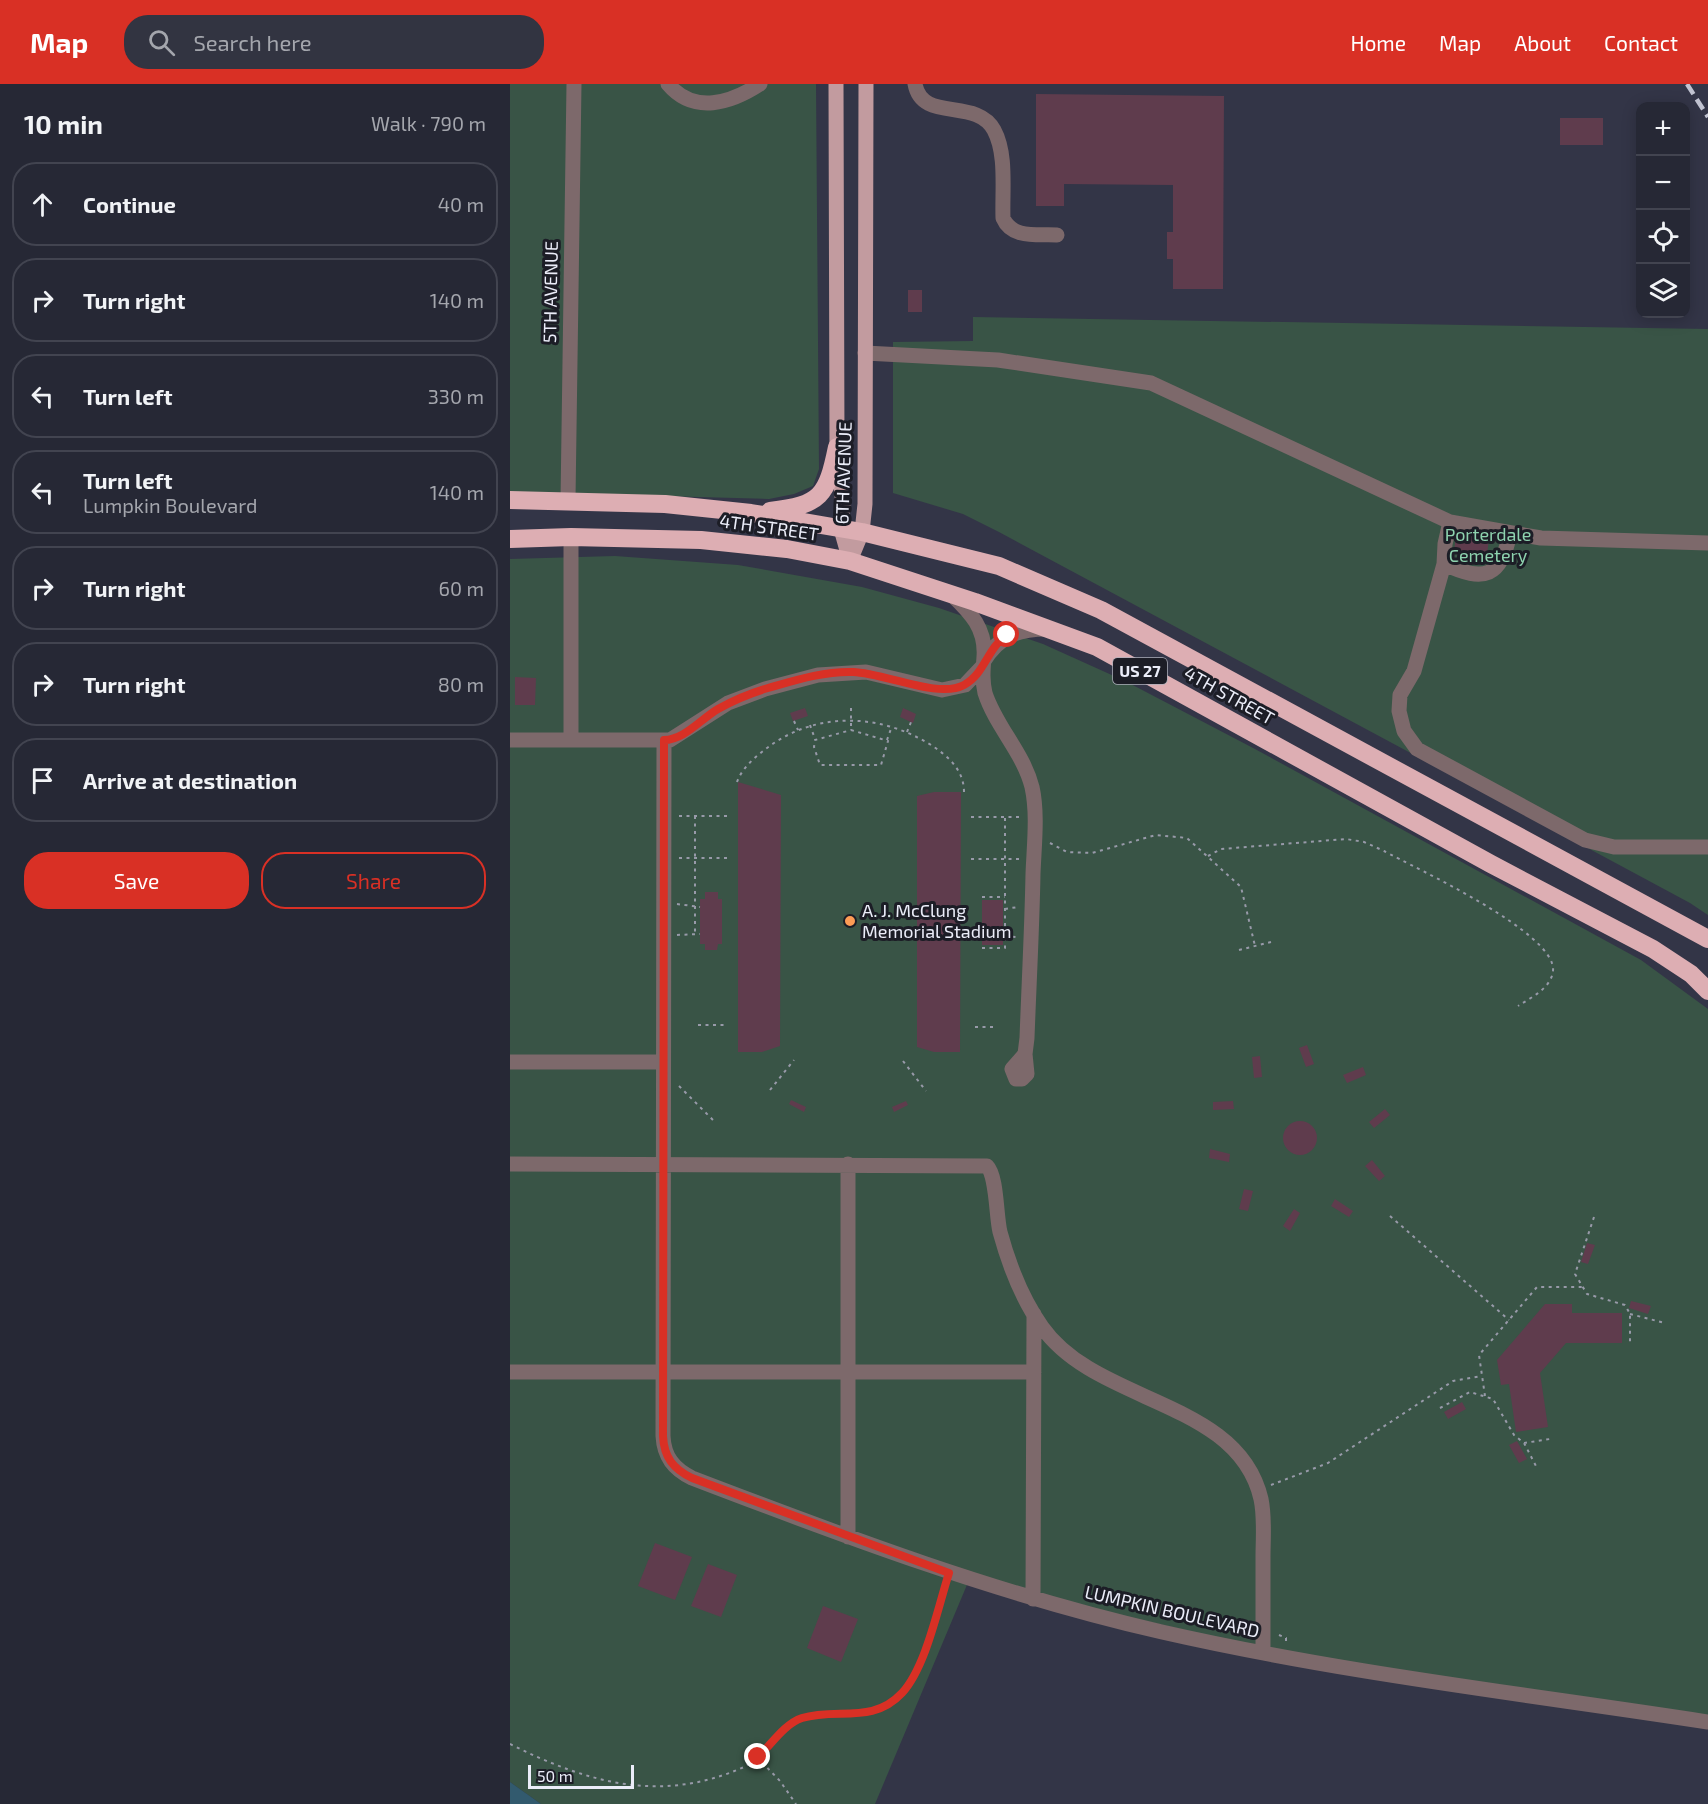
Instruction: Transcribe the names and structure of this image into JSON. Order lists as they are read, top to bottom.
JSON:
{
  "streets": {
    "highway": ["4TH STREET", "US 27"],
    "main road": ["6TH AVENUE"],
    "street": ["5TH AVENUE", "LUMPKIN BOULEVARD"]
  },
  "crossings": [
    ["5TH AVENUE", "4TH STREET"],
    ["6TH AVENUE", "4TH STREET"]
  ],
  "parks": ["Porterdale Cemetery"],
  "places": ["A. J. McClung Memorial Stadium"],
  "scale_bar": "50 m",
  "page": {
    "header": "Map",
    "search": "Search here",
    "nav": [
      "Home",
      "Map",
      "About",
      "Contact"
    ],
    "heading": ["10 min", "Walk · 790 m"],
    "map_buttons": ["+", "−"],
    "list": [
      ["Continue", "40 m"],
      ["Turn right", "140 m"],
      ["Turn left", "330 m"],
      ["Turn left", "Lumpkin Boulevard", "140 m"],
      ["Turn right", "60 m"],
      ["Turn right", "80 m"],
      "Arrive at destination"
    ],
    "buttons": ["Save", "Share"],
    "scale": "50 m"
  }
}
